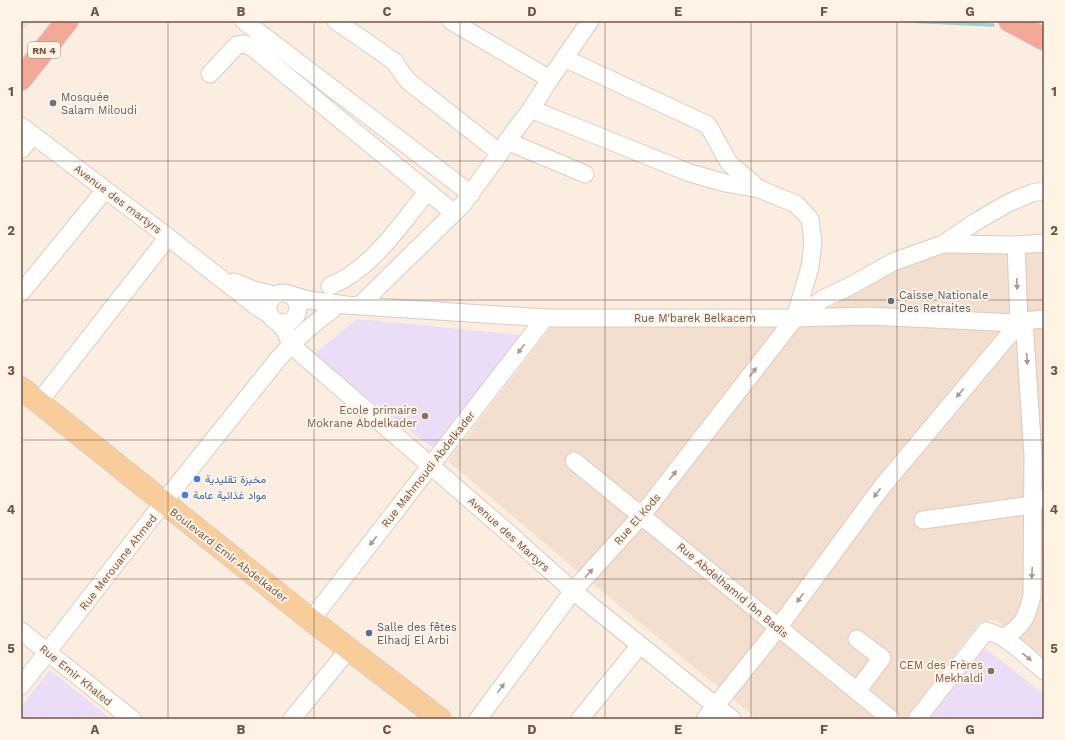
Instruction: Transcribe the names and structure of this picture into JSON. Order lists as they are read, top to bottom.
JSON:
{
  "streets": {
    "highway": ["RN 4"],
    "main road": ["Boulevard Emir Abdelkader"],
    "street": [
      "Avenue des martyrs",
      "Rue M'barek Belkacem",
      "Rue Mahmoudi Abdelkader",
      "Rue El Kods",
      "Avenue des Martyrs",
      "Rue Merouane Ahmed",
      "Rue Abdelhamid Ibn Badis",
      "Rue Emir Khaled"
    ]
  },
  "crossings": [
    ["Avenue des martyrs", "Rue M'barek Belkacem"],
    ["Rue M'barek Belkacem", "Rue Mahmoudi Abdelkader"],
    ["Rue M'barek Belkacem", "Rue El Kods"],
    ["Rue M'barek Belkacem", "Avenue des Martyrs"],
    ["Rue M'barek Belkacem", "Rue Merouane Ahmed"],
    ["Rue Mahmoudi Abdelkader", "Avenue des Martyrs"],
    ["Rue Mahmoudi Abdelkader", "Boulevard Emir Abdelkader"],
    ["Rue El Kods", "Avenue des Martyrs"],
    ["Rue El Kods", "Rue Abdelhamid Ibn Badis"],
    ["Avenue des Martyrs", "Rue Merouane Ahmed"],
    ["Boulevard Emir Abdelkader", "Rue Merouane Ahmed"],
    ["Rue Merouane Ahmed", "Rue Emir Khaled"]
  ],
  "one_way": ["Rue Mahmoudi Abdelkader", "Rue El Kods"],
  "places": [
    "Mosquée Salam Miloudi",
    "Caisse Nationale Des Retraites",
    "Ecole primaire Mokrane Abdelkader",
    "مخبزة تقليدية",
    "مواد غذائية عامة",
    "Salle des fêtes Elhadj El Arbi",
    "CEM des Frères Mekhaldi"
  ],
  "grid": {
    "columns": [
      "A",
      "B",
      "C",
      "D",
      "E",
      "F",
      "G"
    ],
    "rows": [
      "1",
      "2",
      "3",
      "4",
      "5"
    ]
  }
}
